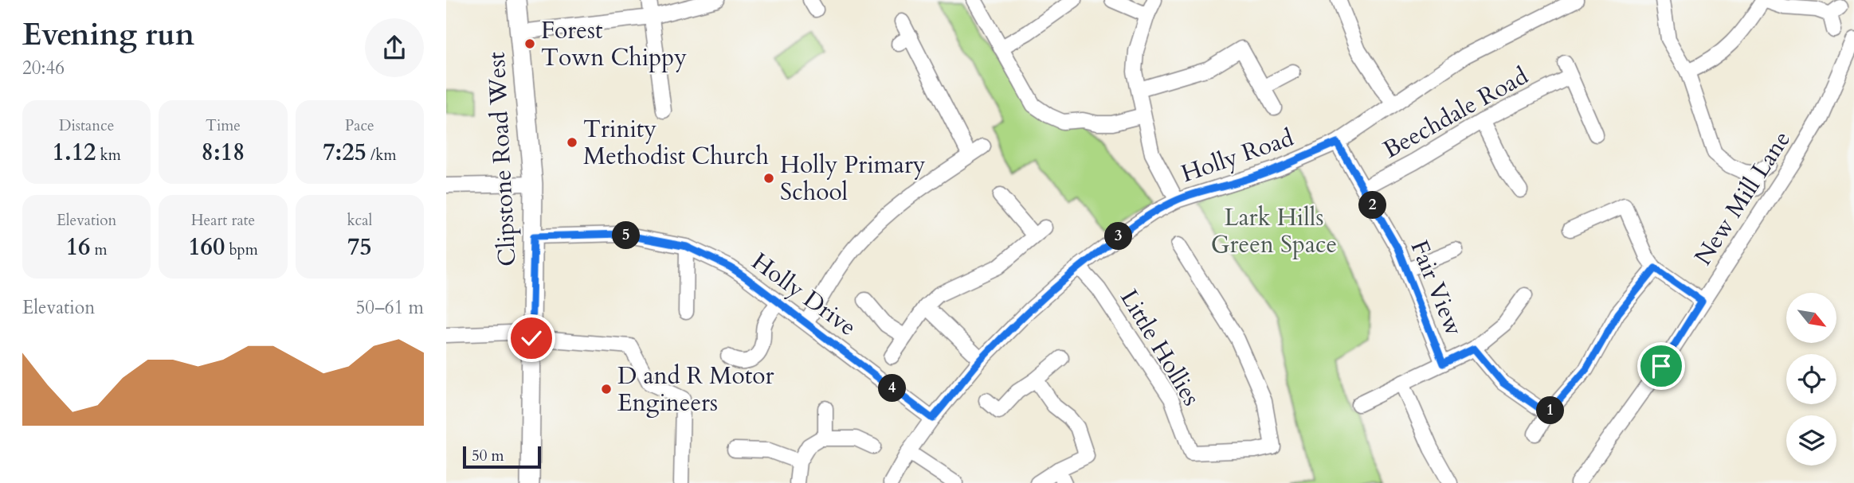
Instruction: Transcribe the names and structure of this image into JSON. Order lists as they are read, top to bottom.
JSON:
{
  "streets": {
    "main road": ["Clipstone Road West"],
    "street": [
      "Beechdale Road",
      "Holly Road",
      "New Mill Lane",
      "Fair View",
      "Holly Drive",
      "Little Hollies"
    ]
  },
  "crossings": [
    ["Beechdale Road", "Fair View"],
    ["Holly Road", "Fair View"],
    ["Holly Road", "Holly Drive"],
    ["Holly Road", "Little Hollies"],
    ["Clipstone Road West", "Holly Drive"]
  ],
  "parks": ["Lark Hills Green Space"],
  "places": [
    "Forest Town Chippy",
    "Trinity Methodist Church",
    "Holly Primary School",
    "D and R Motor Engineers"
  ],
  "scale_bar": "50 m",
  "north": "bottom right",
  "page": {
    "heading": ["Evening run", "20:46"],
    "stats": [
      ["Distance", "1.12 km"],
      ["Time", "8:18"],
      ["Pace", "7:25 /km"],
      ["Elevation", "16 m"],
      ["Heart rate", "160 bpm"],
      ["kcal", "75"]
    ],
    "pins": [
      "2",
      "5",
      "3",
      "4",
      "1"
    ],
    "chart": ["Elevation", "50–61 m"],
    "scale": "50 m"
  }
}
